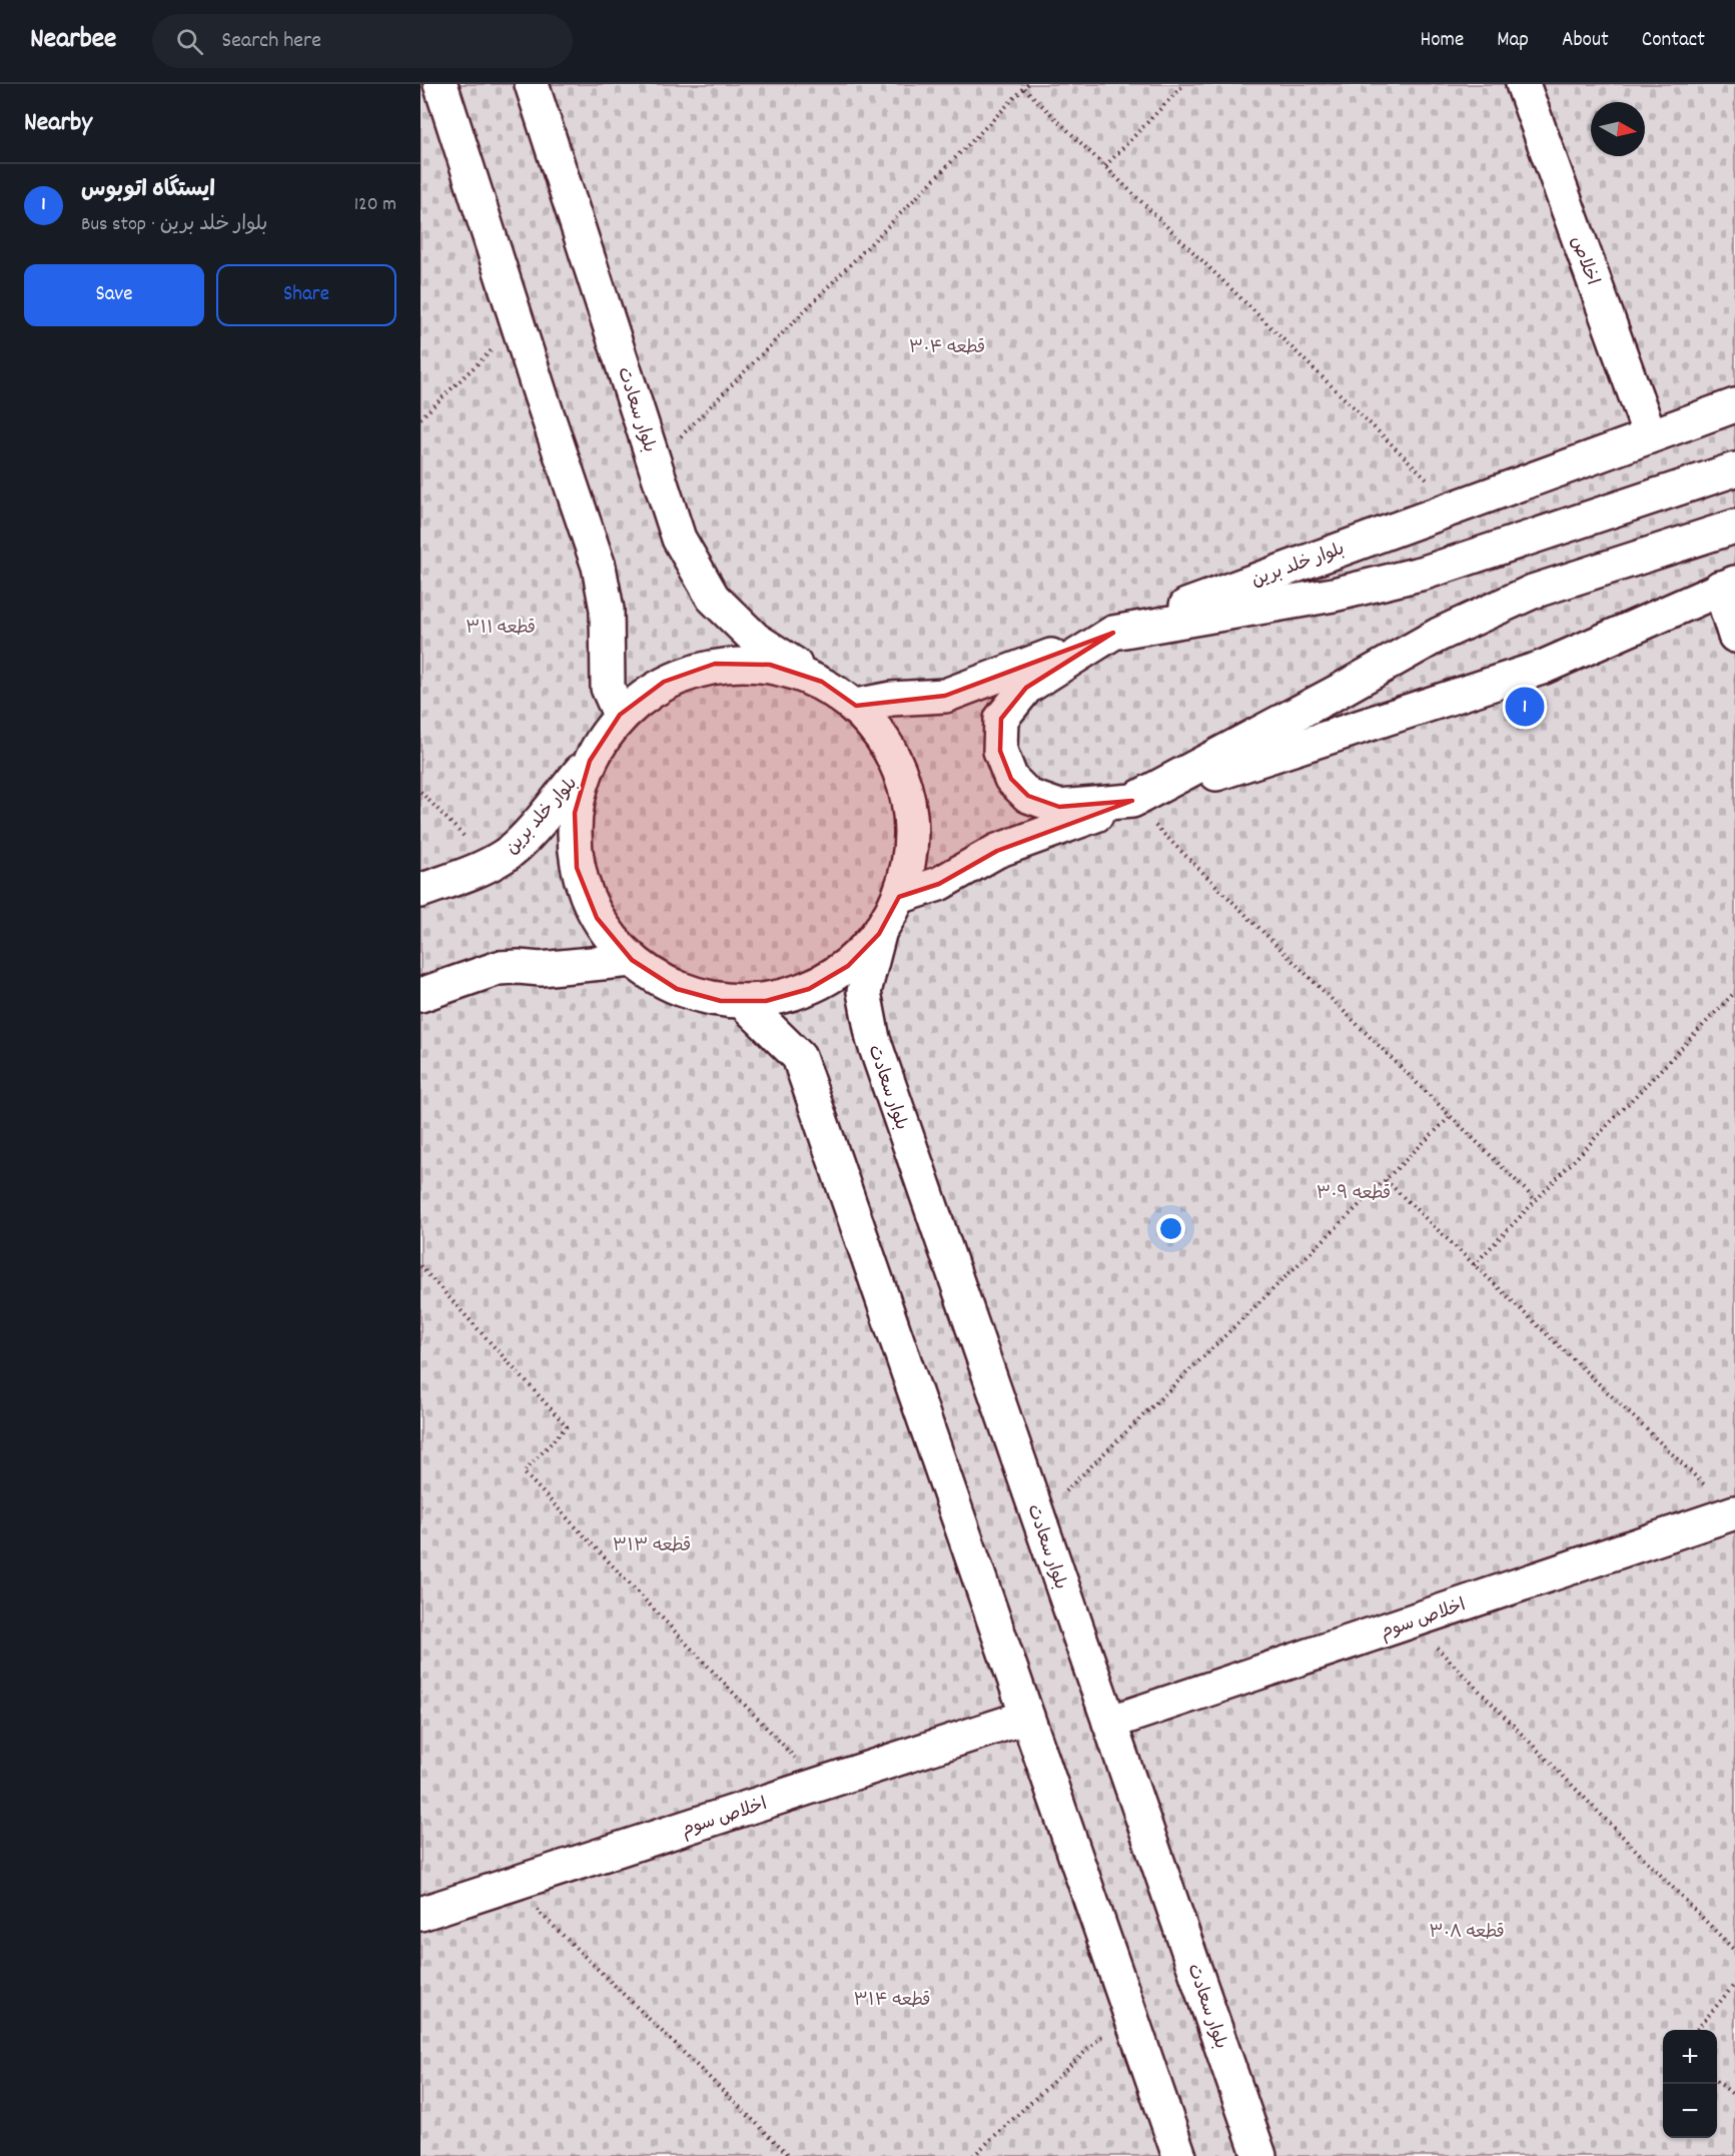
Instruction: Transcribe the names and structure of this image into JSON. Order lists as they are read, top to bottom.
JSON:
{
  "streets": {
    "street": [
      "اخلاص",
      "بلوار سعادت",
      "بلوار خلد برین",
      "اخلاص سوم"
    ]
  },
  "crossings": [
    ["اخلاص", "بلوار خلد برین"],
    ["بلوار سعادت", "اخلاص سوم"]
  ],
  "parks": [
    "قطعه ۳۰۴",
    "قطعه ۳۱۱",
    "قطعه ۳۰۹",
    "قطعه ۳۱۳",
    "قطعه ۳۰۸",
    "قطعه ۳۱۴"
  ],
  "north": "right",
  "page": {
    "header": "Nearbee",
    "search": "Search here",
    "nav": [
      "Home",
      "Map",
      "About",
      "Contact"
    ],
    "heading": "Nearby",
    "list": [
      {
        "mark": "1",
        "name": "ایستگاه اتوبوس",
        "note": "Bus stop · بلوار خلد برین",
        "value": "120 m"
      }
    ],
    "buttons": ["Save", "Share"],
    "pins": "1",
    "map_buttons": ["+", "−"]
  }
}
